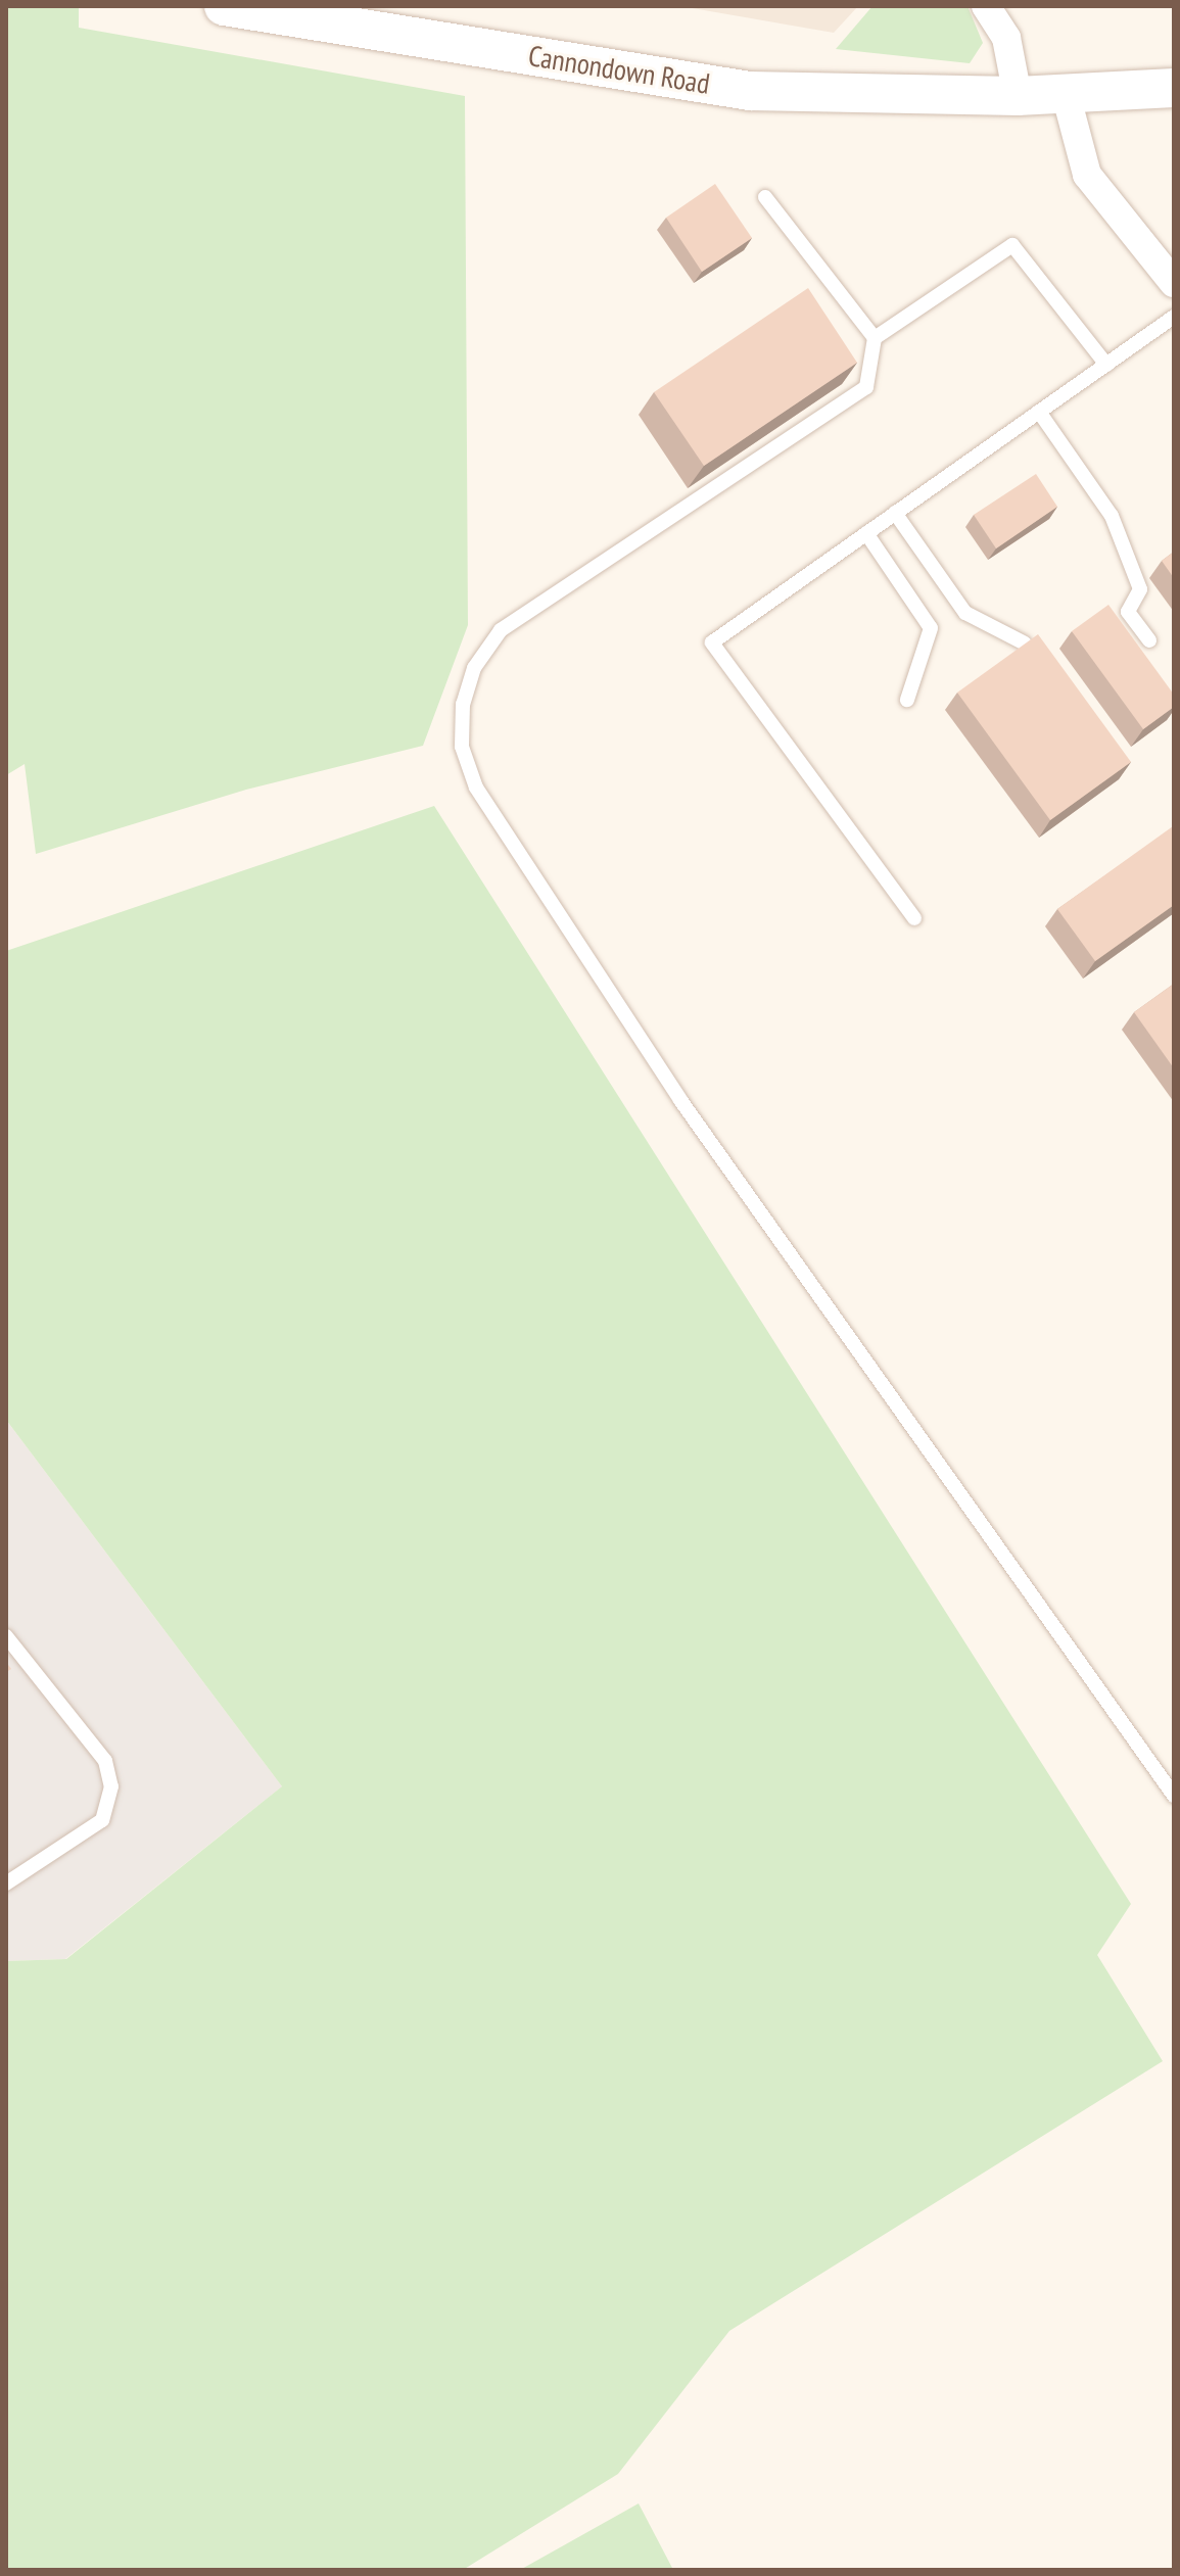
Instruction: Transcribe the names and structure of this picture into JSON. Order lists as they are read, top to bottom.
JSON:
{
  "streets": {
    "main road": ["Cannondown Road"]
  }
}
